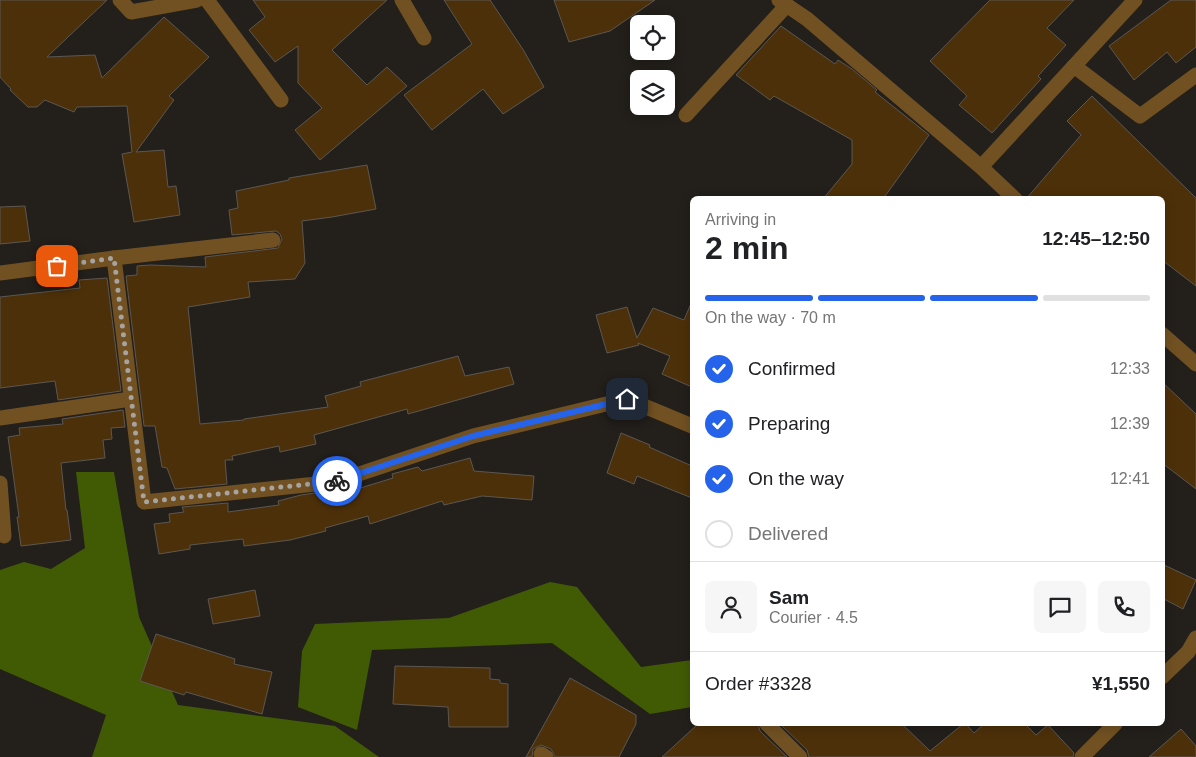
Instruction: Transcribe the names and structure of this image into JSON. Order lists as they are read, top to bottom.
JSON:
{
  "page": {
    "heading": ["2 min", "Arriving in", "12:45–12:50"],
    "panel": [
      "Sam",
      "Courier · 4.5",
      "Order #3328",
      "¥1,550"
    ],
    "bar": "On the way · 70 m",
    "list": [
      ["Confirmed", "12:33"],
      ["Preparing", "12:39"],
      ["On the way", "12:41"],
      "Delivered"
    ]
  }
}
